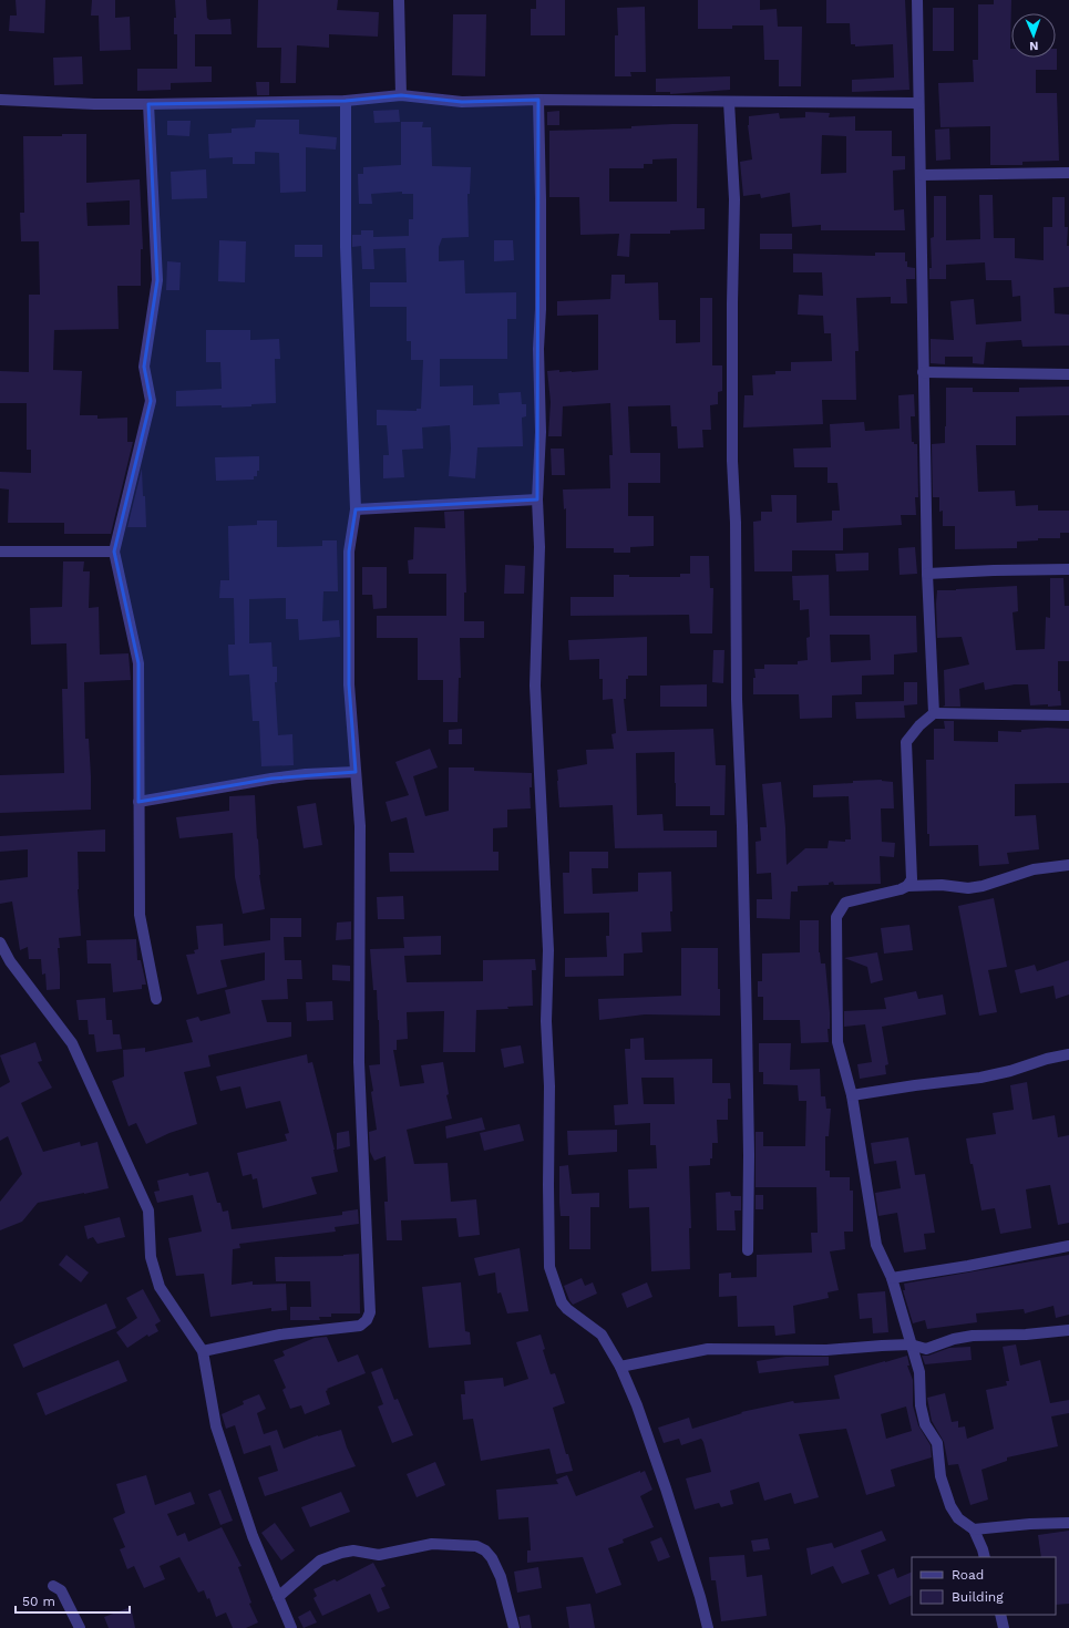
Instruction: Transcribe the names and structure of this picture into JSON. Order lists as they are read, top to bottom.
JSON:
{
  "legend": ["Road", "Building"],
  "scale_bar": "50 m",
  "north": "bottom"
}
